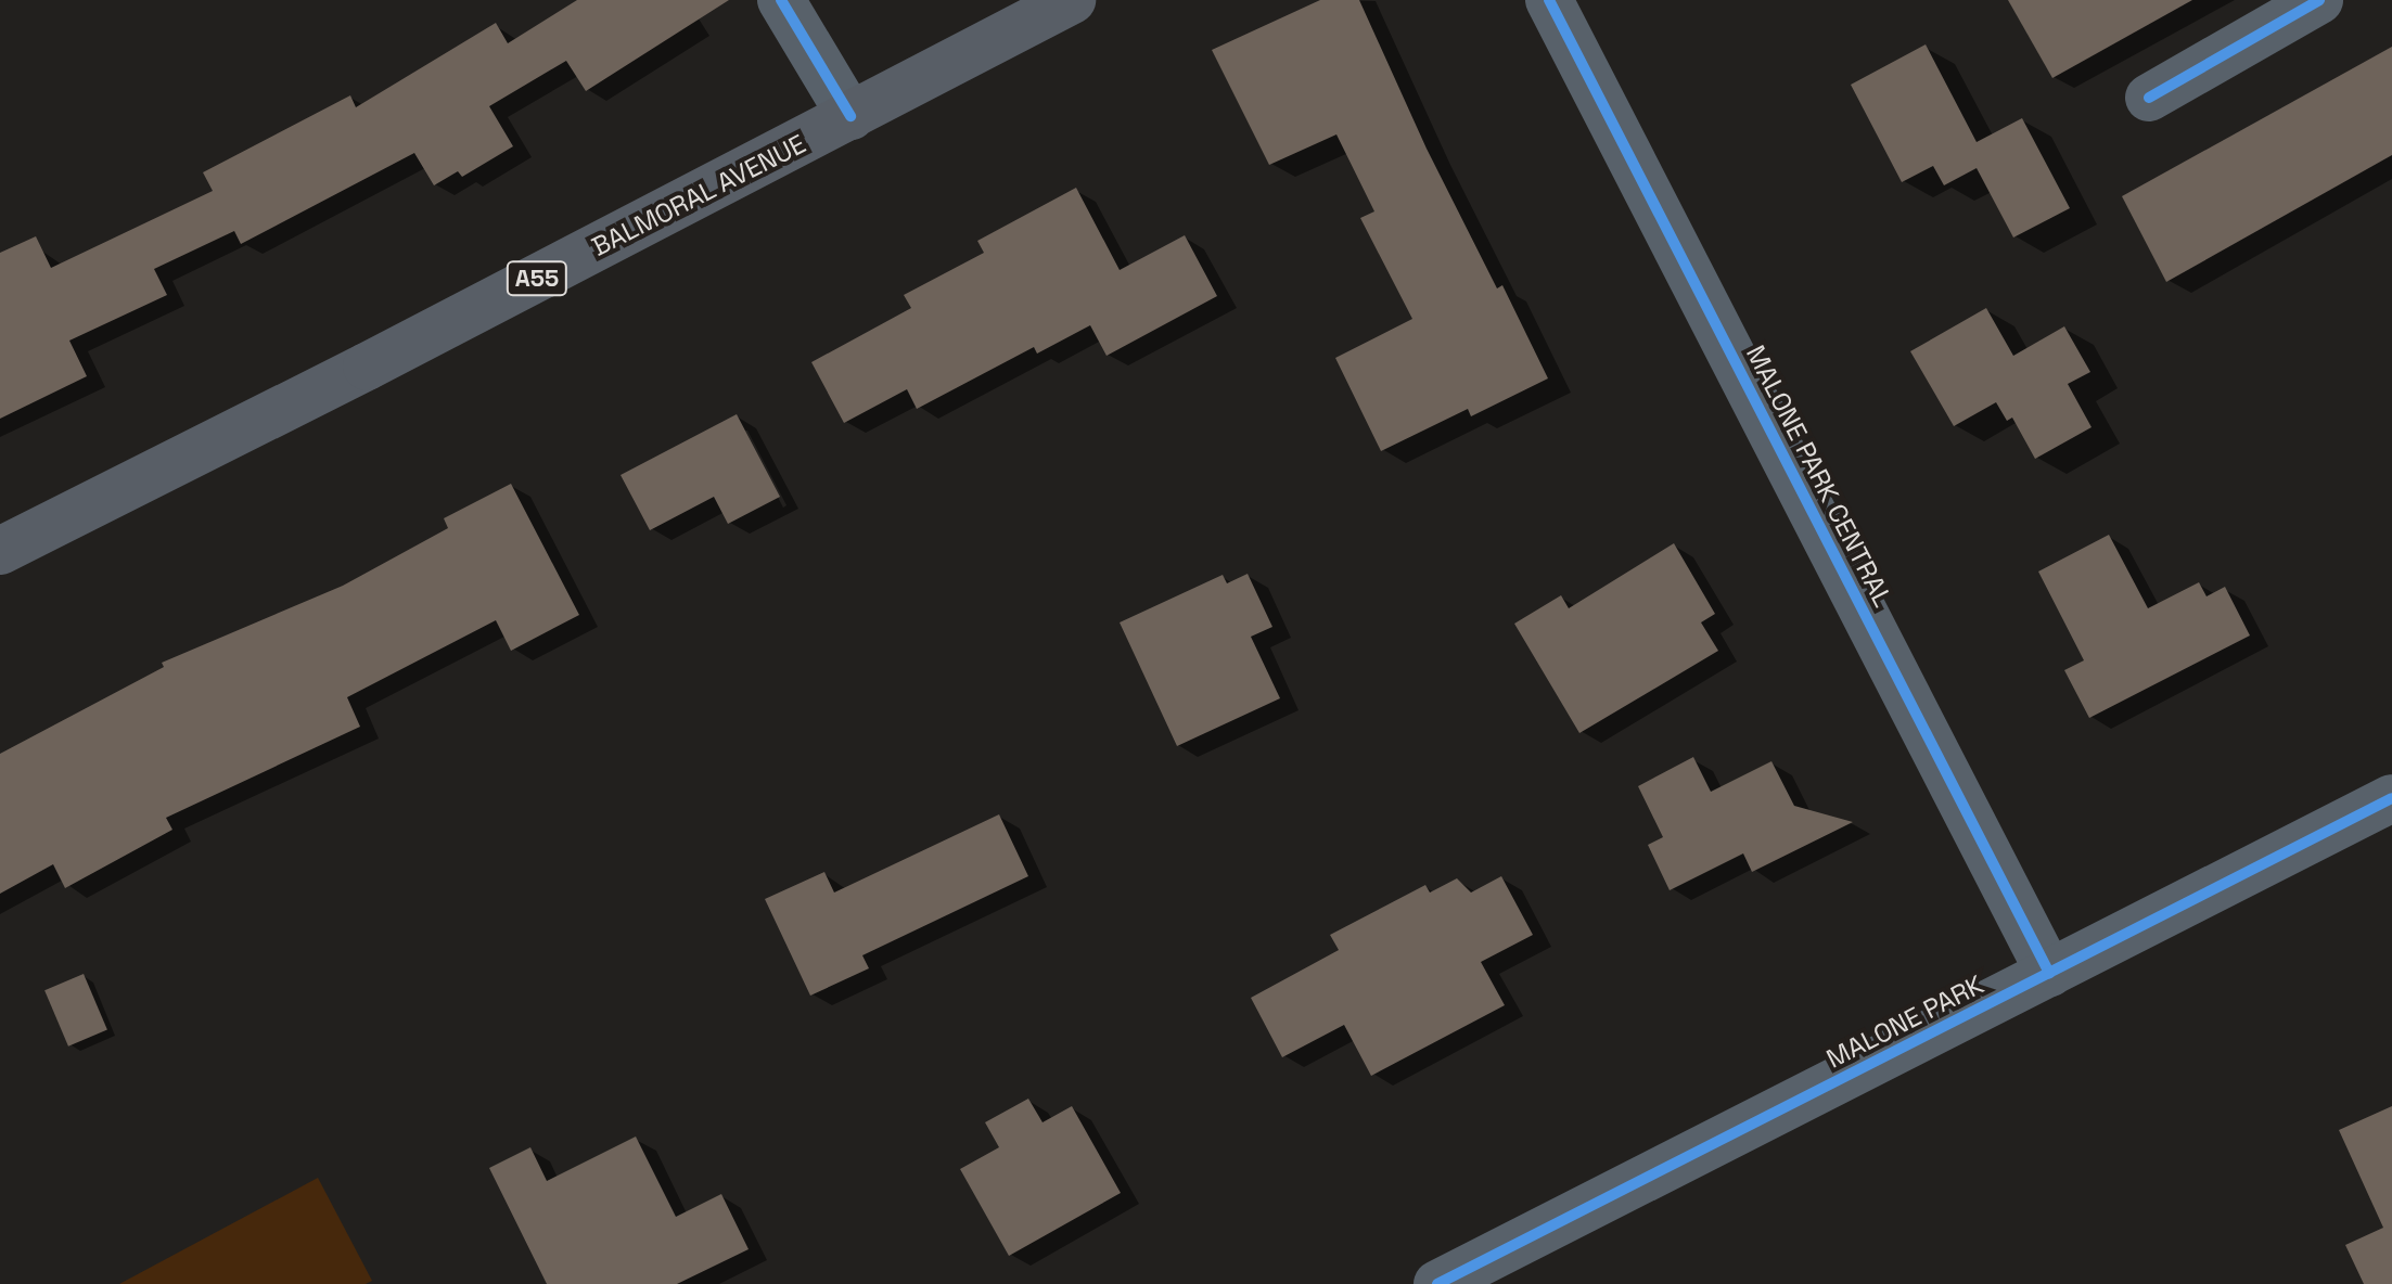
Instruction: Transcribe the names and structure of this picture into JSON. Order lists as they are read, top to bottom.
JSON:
{
  "streets": {
    "highway": ["BALMORAL AVENUE", "A55"],
    "street": ["MALONE PARK CENTRAL", "MALONE PARK"]
  },
  "crossings": [
    ["MALONE PARK CENTRAL", "MALONE PARK"]
  ]
}
